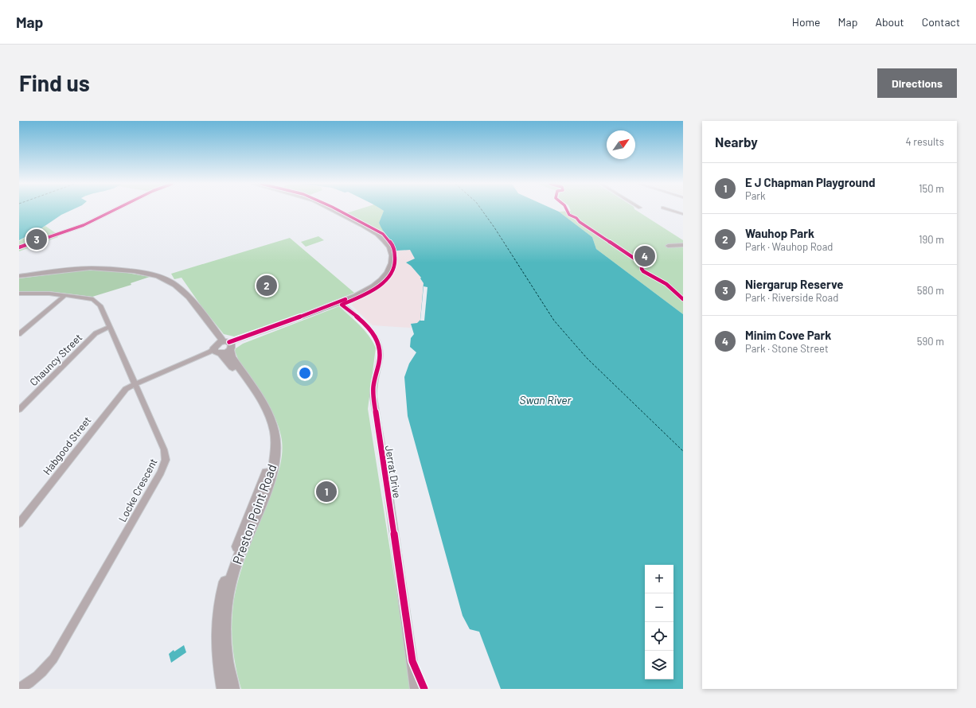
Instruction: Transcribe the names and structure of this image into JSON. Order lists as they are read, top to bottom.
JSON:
{
  "streets": {
    "main road": ["Preston Point Road"],
    "street": [
      "Chauncy Street",
      "Habgood Street",
      "Jerrat Drive",
      "Locke Crescent"
    ]
  },
  "crossings": [
    ["Chauncy Street", "Locke Crescent"],
    ["Habgood Street", "Locke Crescent"],
    ["Habgood Street", "Preston Point Road"]
  ],
  "water": ["Swan River"],
  "north": "top right",
  "page": {
    "header": "Map",
    "nav": [
      "Home",
      "Map",
      "About",
      "Contact"
    ],
    "buttons": "Directions",
    "title": "Find us",
    "heading": ["Nearby", "4 results"],
    "list": [
      {
        "mark": "1",
        "name": "E J Chapman Playground",
        "note": "Park",
        "value": "150 m"
      },
      {
        "mark": "2",
        "name": "Wauhop Park",
        "note": "Park · Wauhop Road",
        "value": "190 m"
      },
      {
        "mark": "3",
        "name": "Niergarup Reserve",
        "note": "Park · Riverside Road",
        "value": "580 m"
      },
      {
        "mark": "4",
        "name": "Minim Cove Park",
        "note": "Park · Stone Street",
        "value": "590 m"
      }
    ],
    "pins": [
      "3",
      "4",
      "2",
      "1"
    ],
    "map_buttons": ["+", "−"]
  }
}
